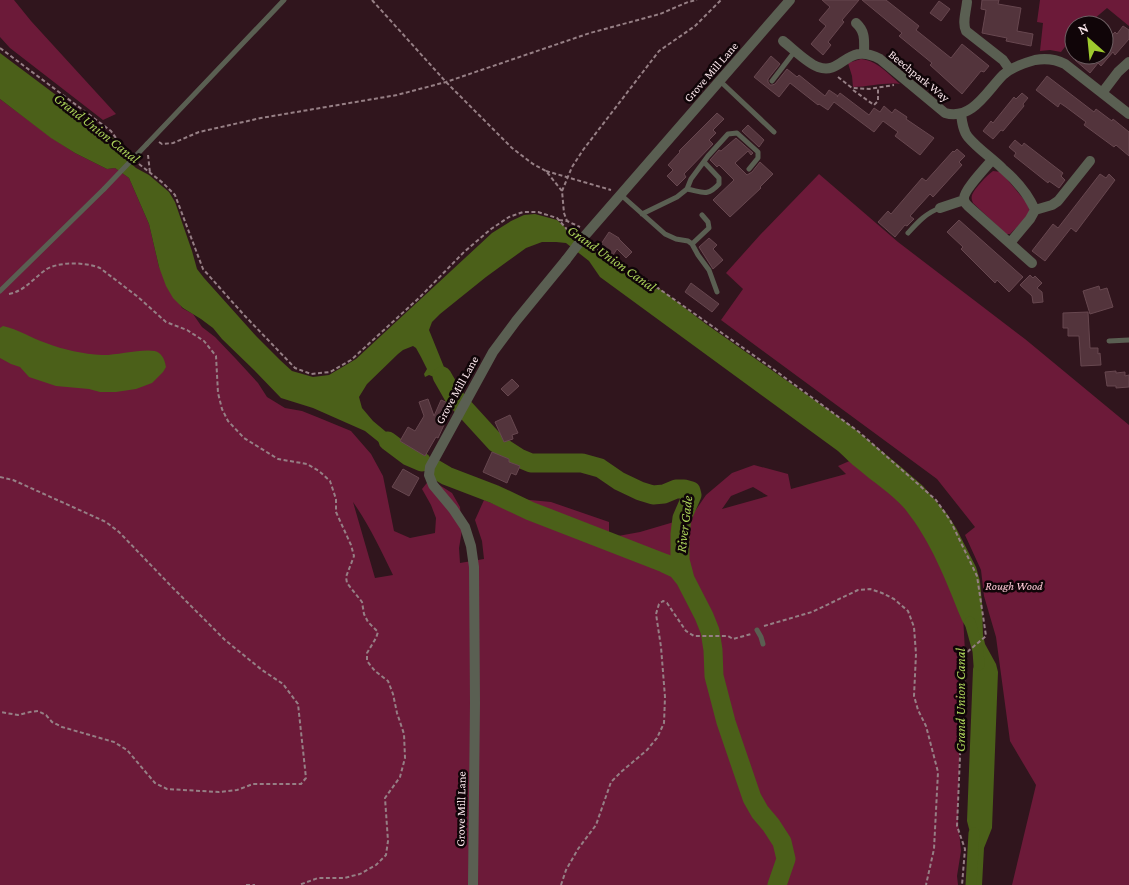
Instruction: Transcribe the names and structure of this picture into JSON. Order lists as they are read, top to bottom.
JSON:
{
  "streets": {
    "street": ["Grove Mill Lane", "Beechpark Way"]
  },
  "water": ["Grand Union Canal", "River Gade"],
  "parks": ["Rough Wood"],
  "north": "top left"
}
